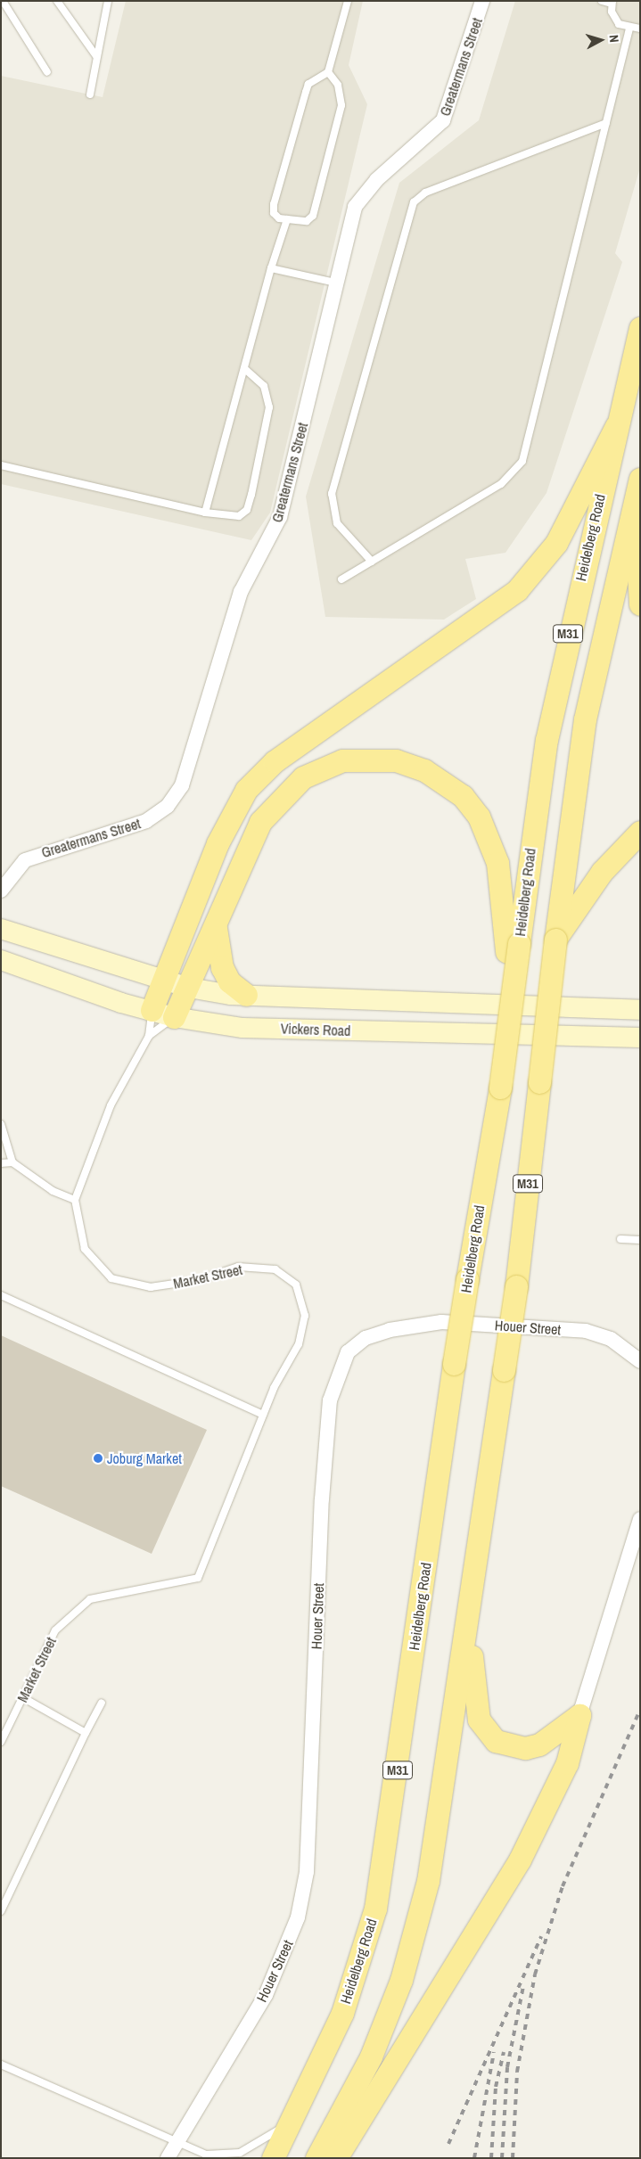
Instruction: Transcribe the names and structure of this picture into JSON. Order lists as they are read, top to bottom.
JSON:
{
  "streets": {
    "main road": ["Heidelberg Road", "M31", "Vickers Road"],
    "street": ["Greatermans Street", "Houer Street"],
    "lane": ["Market Street"]
  },
  "places": ["Joburg Market"],
  "north": "right"
}
